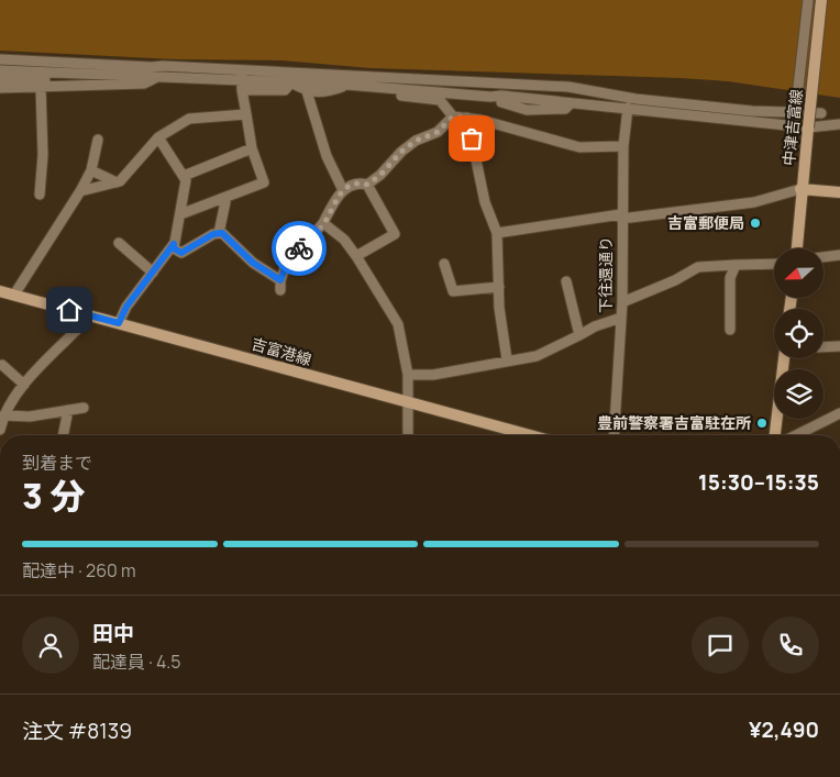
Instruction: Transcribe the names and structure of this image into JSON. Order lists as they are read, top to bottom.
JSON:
{
  "streets": {
    "main road": ["中津吉富線", "吉富港線"],
    "street": ["下往還通り"]
  },
  "places": ["吉富郵便局", "豊前警察署吉富駐在所"],
  "north": "left",
  "page": {
    "heading": ["3 分", "到着まで", "15:30–15:35"],
    "panel": [
      "田中",
      "配達員 · 4.5",
      "注文 #8139",
      "¥2,490"
    ],
    "bar": "配達中 · 260 m"
  }
}
